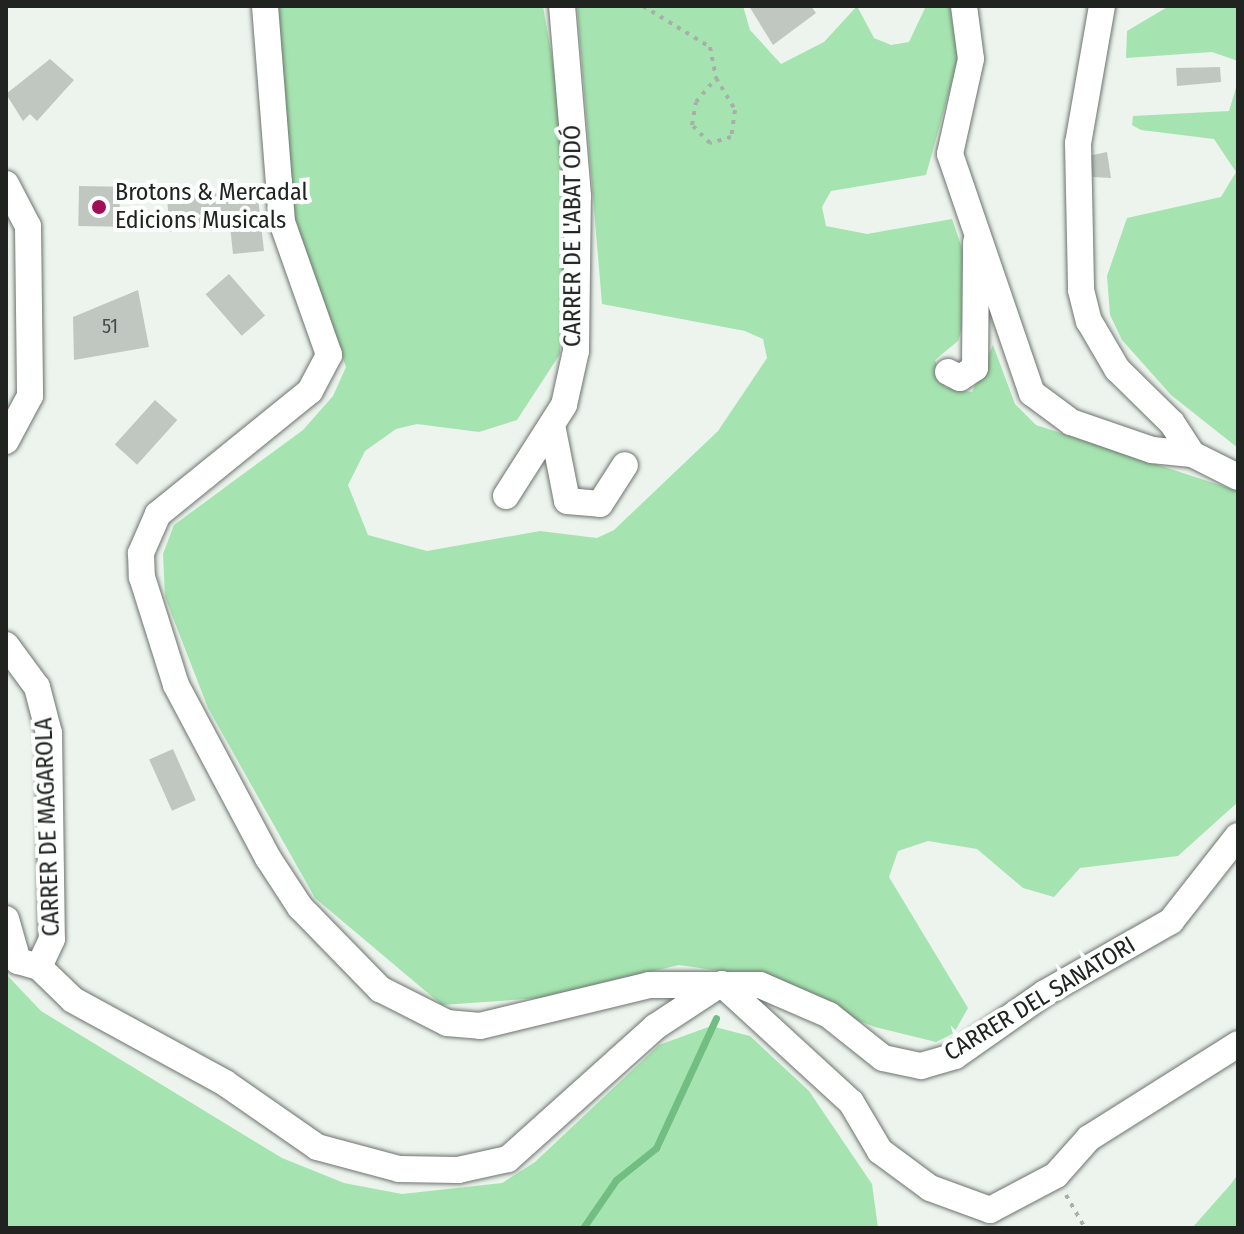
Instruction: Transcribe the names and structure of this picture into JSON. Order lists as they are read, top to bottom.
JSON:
{
  "streets": {
    "street": ["CARRER DE L'ABAT ODÓ", "CARRER DE MAGAROLA", "CARRER DEL SANATORI"]
  },
  "places": ["Brotons & Mercadal Edicions Musicals"],
  "house_numbers": ["51"]
}
